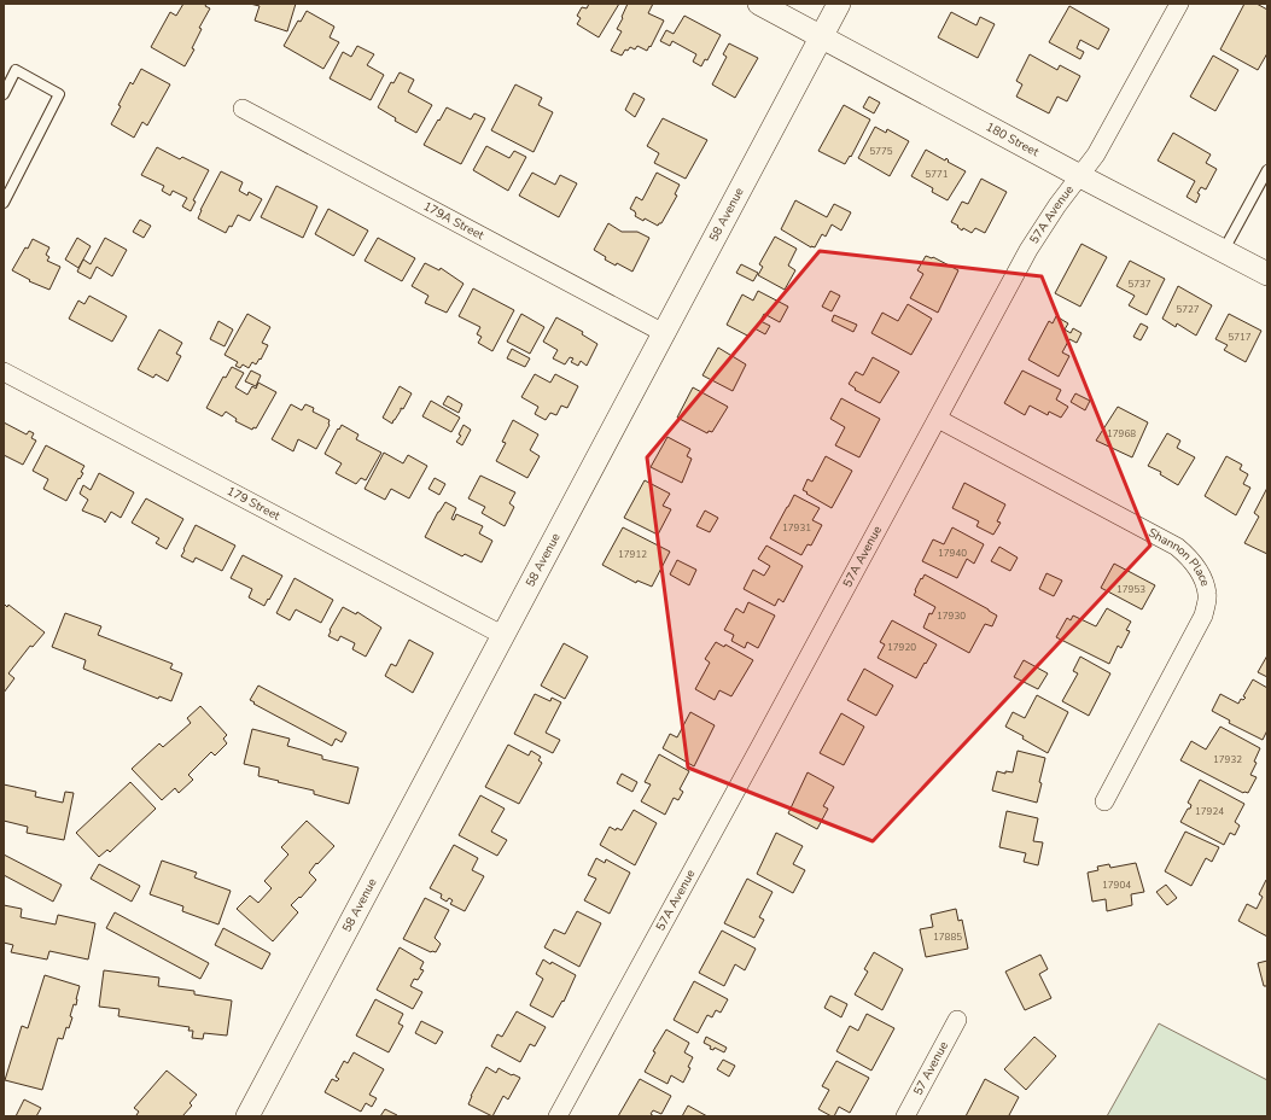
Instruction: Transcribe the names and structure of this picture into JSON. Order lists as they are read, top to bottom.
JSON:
{
  "streets": {
    "street": [
      "180 Street",
      "58 Avenue",
      "57A Avenue",
      "179A Street",
      "179 Street",
      "Shannon Place",
      "57 Avenue"
    ]
  },
  "crossings": [
    ["180 Street", "58 Avenue"],
    ["180 Street", "57A Avenue"],
    ["58 Avenue", "179A Street"],
    ["58 Avenue", "179 Street"],
    ["57A Avenue", "Shannon Place"]
  ],
  "house_numbers": [
    "5775",
    "5771",
    "5737",
    "5727",
    "5717",
    "17968",
    "17931",
    "17940",
    "17912",
    "17953",
    "17930",
    "17920",
    "17932",
    "17924",
    "17904",
    "17885"
  ]
}
